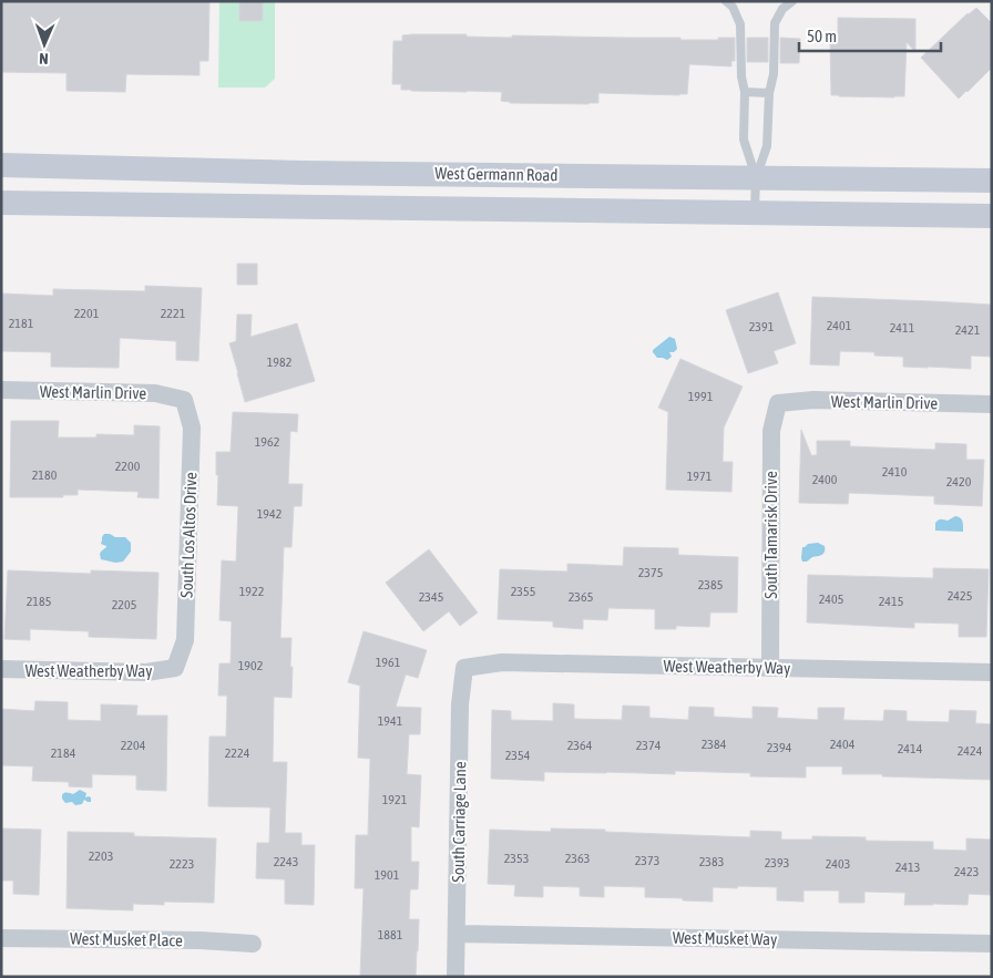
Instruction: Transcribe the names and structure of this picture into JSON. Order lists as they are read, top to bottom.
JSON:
{
  "streets": {
    "main road": ["West Germann Road"],
    "street": [
      "West Marlin Drive",
      "South Los Altos Drive",
      "South Tamarisk Drive",
      "West Weatherby Way",
      "South Carriage Lane",
      "West Musket Way",
      "West Musket Place"
    ]
  },
  "crossings": [
    ["West Marlin Drive", "South Los Altos Drive"],
    ["West Marlin Drive", "South Tamarisk Drive"],
    ["South Los Altos Drive", "West Weatherby Way"],
    ["South Tamarisk Drive", "West Weatherby Way"],
    ["West Weatherby Way", "South Carriage Lane"],
    ["South Carriage Lane", "West Musket Way"]
  ],
  "house_numbers": [
    "2201",
    "2221",
    "2181",
    "2401",
    "2391",
    "2411",
    "2421",
    "1982",
    "1991",
    "1962",
    "2200",
    "2410",
    "2180",
    "1971",
    "2400",
    "2420",
    "1942",
    "2375",
    "2385",
    "1922",
    "2355",
    "2425",
    "2345",
    "2365",
    "2405",
    "2185",
    "2415",
    "2205",
    "1961",
    "1902",
    "1941",
    "2384",
    "2404",
    "2204",
    "2364",
    "2374",
    "2394",
    "2414",
    "2424",
    "2184",
    "2224",
    "2354",
    "1921",
    "2203",
    "2353",
    "2363",
    "2373",
    "2243",
    "2383",
    "2393",
    "2223",
    "2403",
    "2413",
    "2423",
    "1901",
    "1881"
  ],
  "scale_bar": "50 m",
  "north": "bottom"
}
